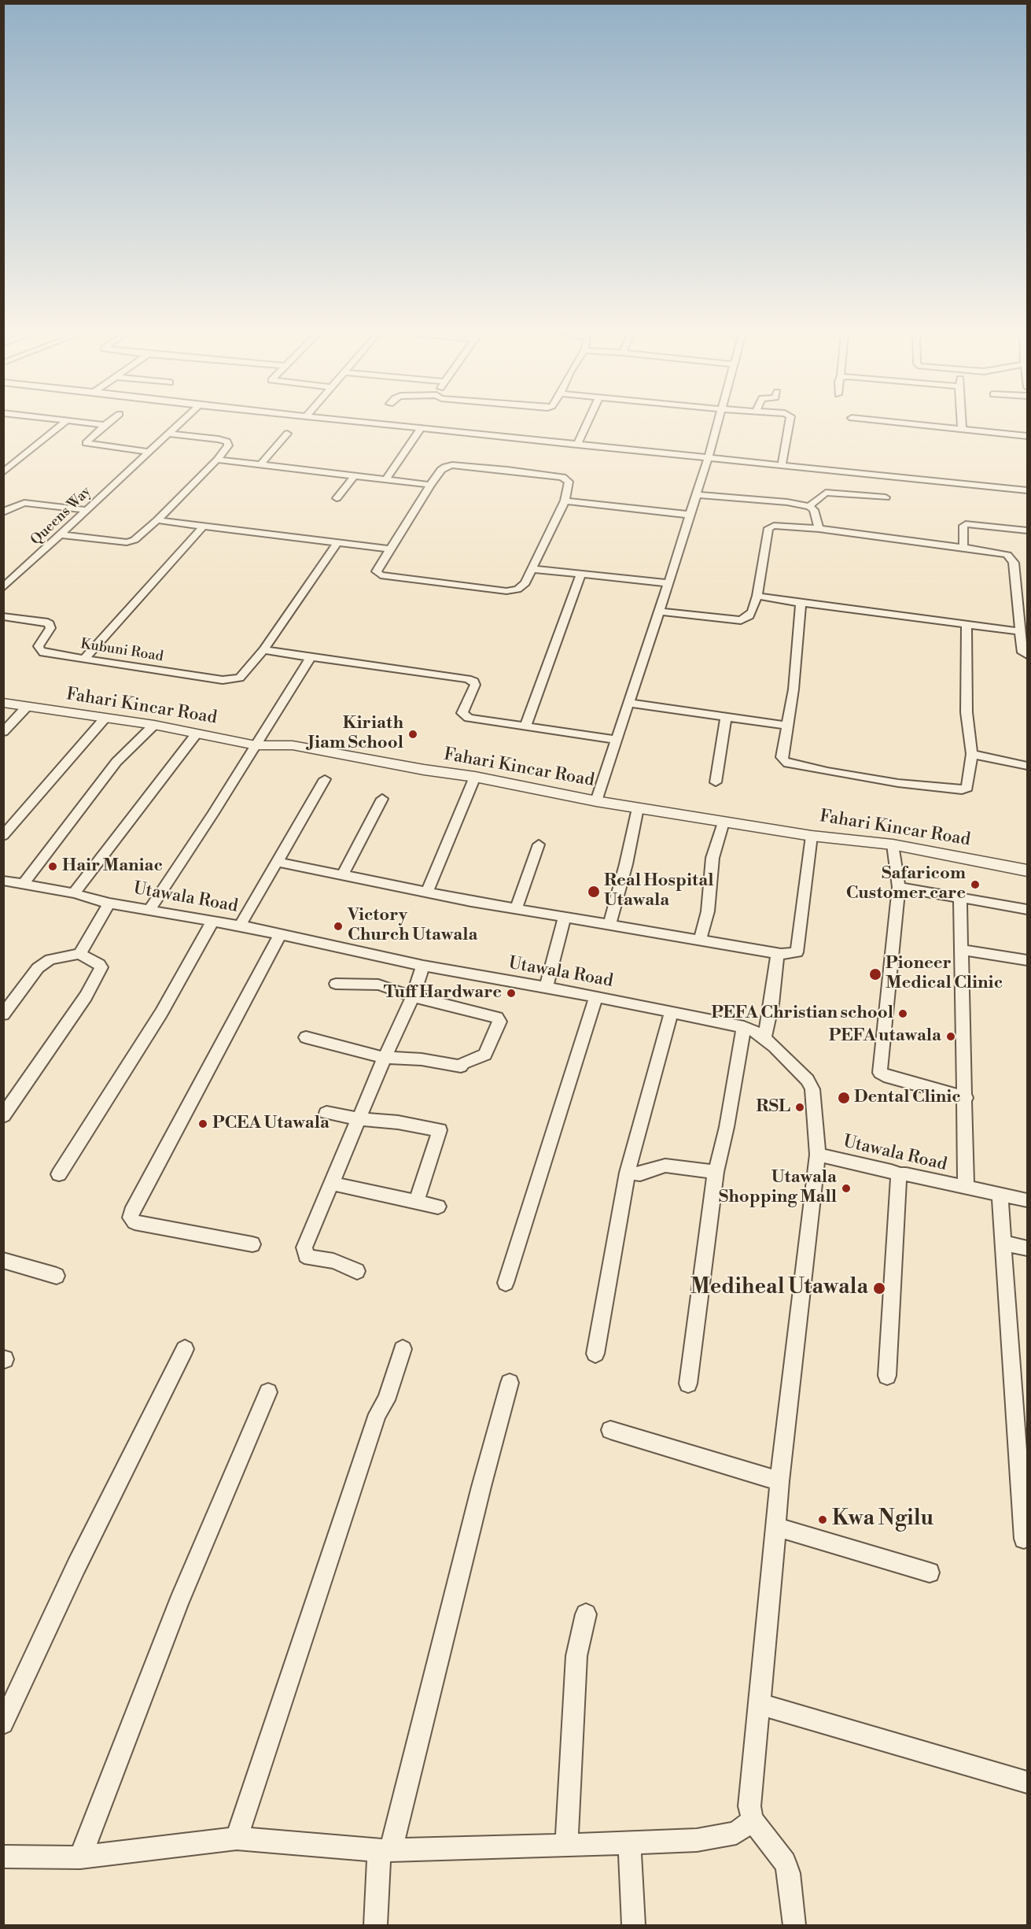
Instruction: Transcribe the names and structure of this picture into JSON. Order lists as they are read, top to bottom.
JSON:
{
  "streets": {
    "street": [
      "Queens Way",
      "Kubuni Road",
      "Fahari Kincar Road",
      "Utawala Road"
    ]
  },
  "places": [
    "Kiriath Jiam School",
    "Hair Maniac",
    "Safaricom Customer care",
    "Real Hospital Utawala",
    "Victory Church Utawala",
    "Pioneer Medical Clinic",
    "Tuff Hardware",
    "PEFA Christian school",
    "PEFA utawala",
    "Dental Clinic",
    "RSL",
    "PCEA Utawala",
    "Utawala Shopping Mall",
    "Mediheal Utawala",
    "Kwa Ngilu"
  ]
}
